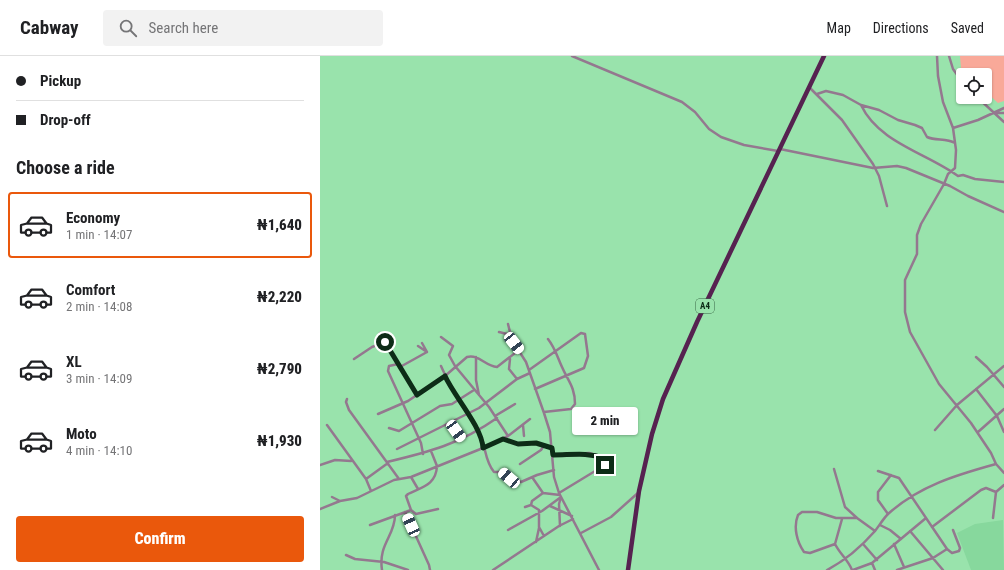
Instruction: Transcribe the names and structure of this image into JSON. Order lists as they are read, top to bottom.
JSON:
{
  "streets": {
    "highway": ["A4"]
  },
  "page": {
    "header": "Cabway",
    "search": "Search here",
    "nav": ["Map", "Directions", "Saved"],
    "banner": ["Pickup", "Drop-off"],
    "heading": "Choose a ride",
    "list": [
      {
        "name": "Economy",
        "note": "1 min · 14:07",
        "value": "₦1,640"
      },
      {
        "name": "Comfort",
        "note": "2 min · 14:08",
        "value": "₦2,220"
      },
      {
        "name": "XL",
        "note": "3 min · 14:09",
        "value": "₦2,790"
      },
      {
        "name": "Moto",
        "note": "4 min · 14:10",
        "value": "₦1,930"
      }
    ],
    "bubble": "2 min",
    "buttons": "Confirm"
  }
}
